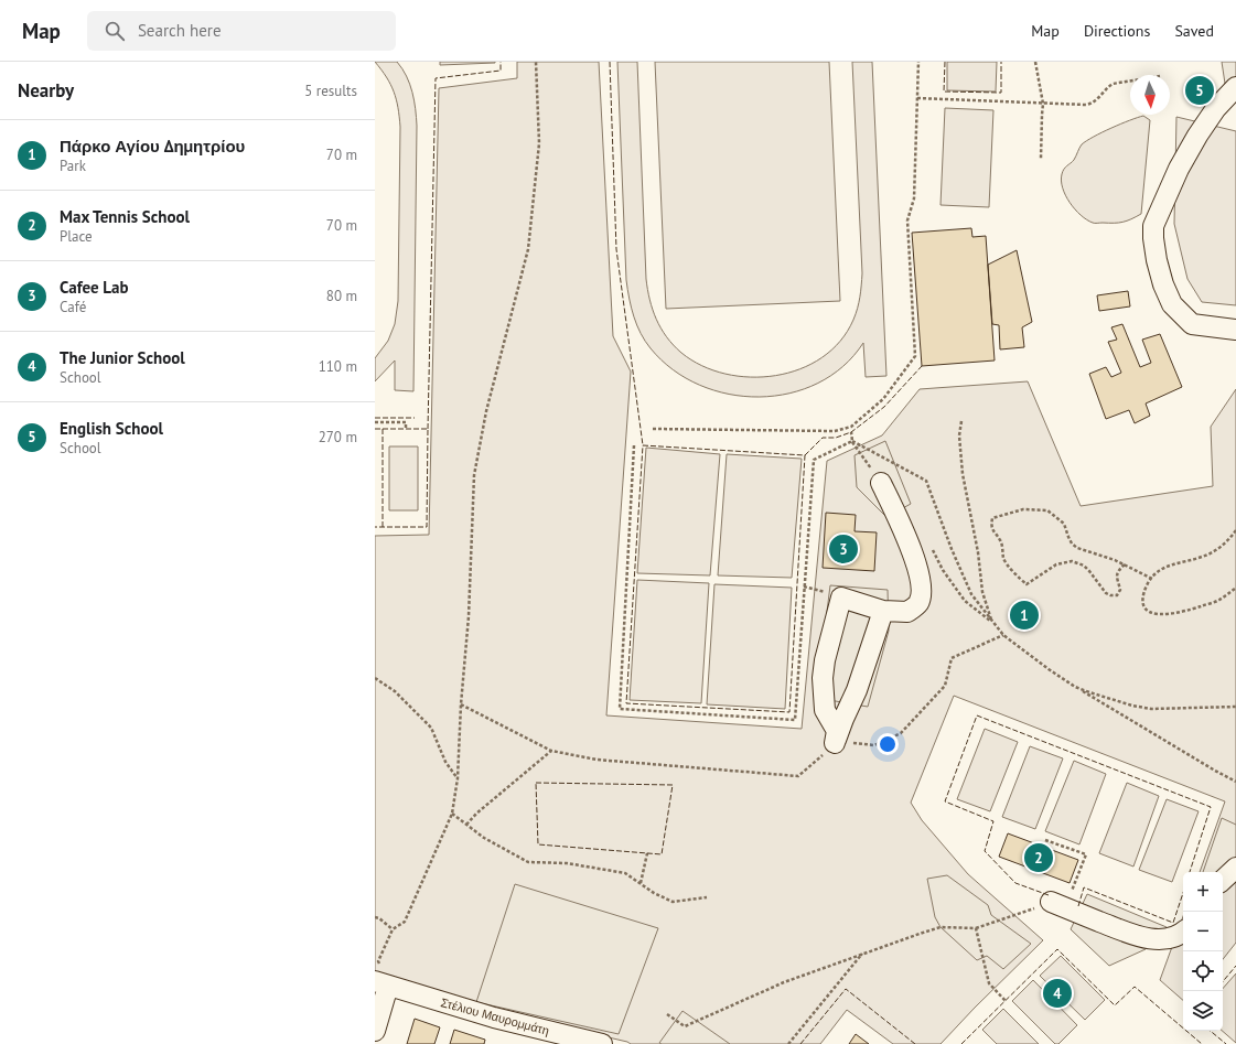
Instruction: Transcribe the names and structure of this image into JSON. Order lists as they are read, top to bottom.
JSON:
{
  "streets": {
    "street": ["Στέλιου Μαυρομμάτη"]
  },
  "north": "bottom",
  "page": {
    "header": "Map",
    "search": "Search here",
    "nav": ["Map", "Directions", "Saved"],
    "heading": ["Nearby", "5 results"],
    "pins": [
      "5",
      "3",
      "1",
      "2",
      "4"
    ],
    "list": [
      {
        "mark": "1",
        "name": "Πάρκο Αγίου Δημητρίου",
        "note": "Park",
        "value": "70 m"
      },
      {
        "mark": "2",
        "name": "Max Tennis School",
        "note": "Place",
        "value": "70 m"
      },
      {
        "mark": "3",
        "name": "Cafee Lab",
        "note": "Café",
        "value": "80 m"
      },
      {
        "mark": "4",
        "name": "The Junior School",
        "note": "School",
        "value": "110 m"
      },
      {
        "mark": "5",
        "name": "English School",
        "note": "School",
        "value": "270 m"
      }
    ],
    "map_buttons": ["+", "−"]
  }
}
